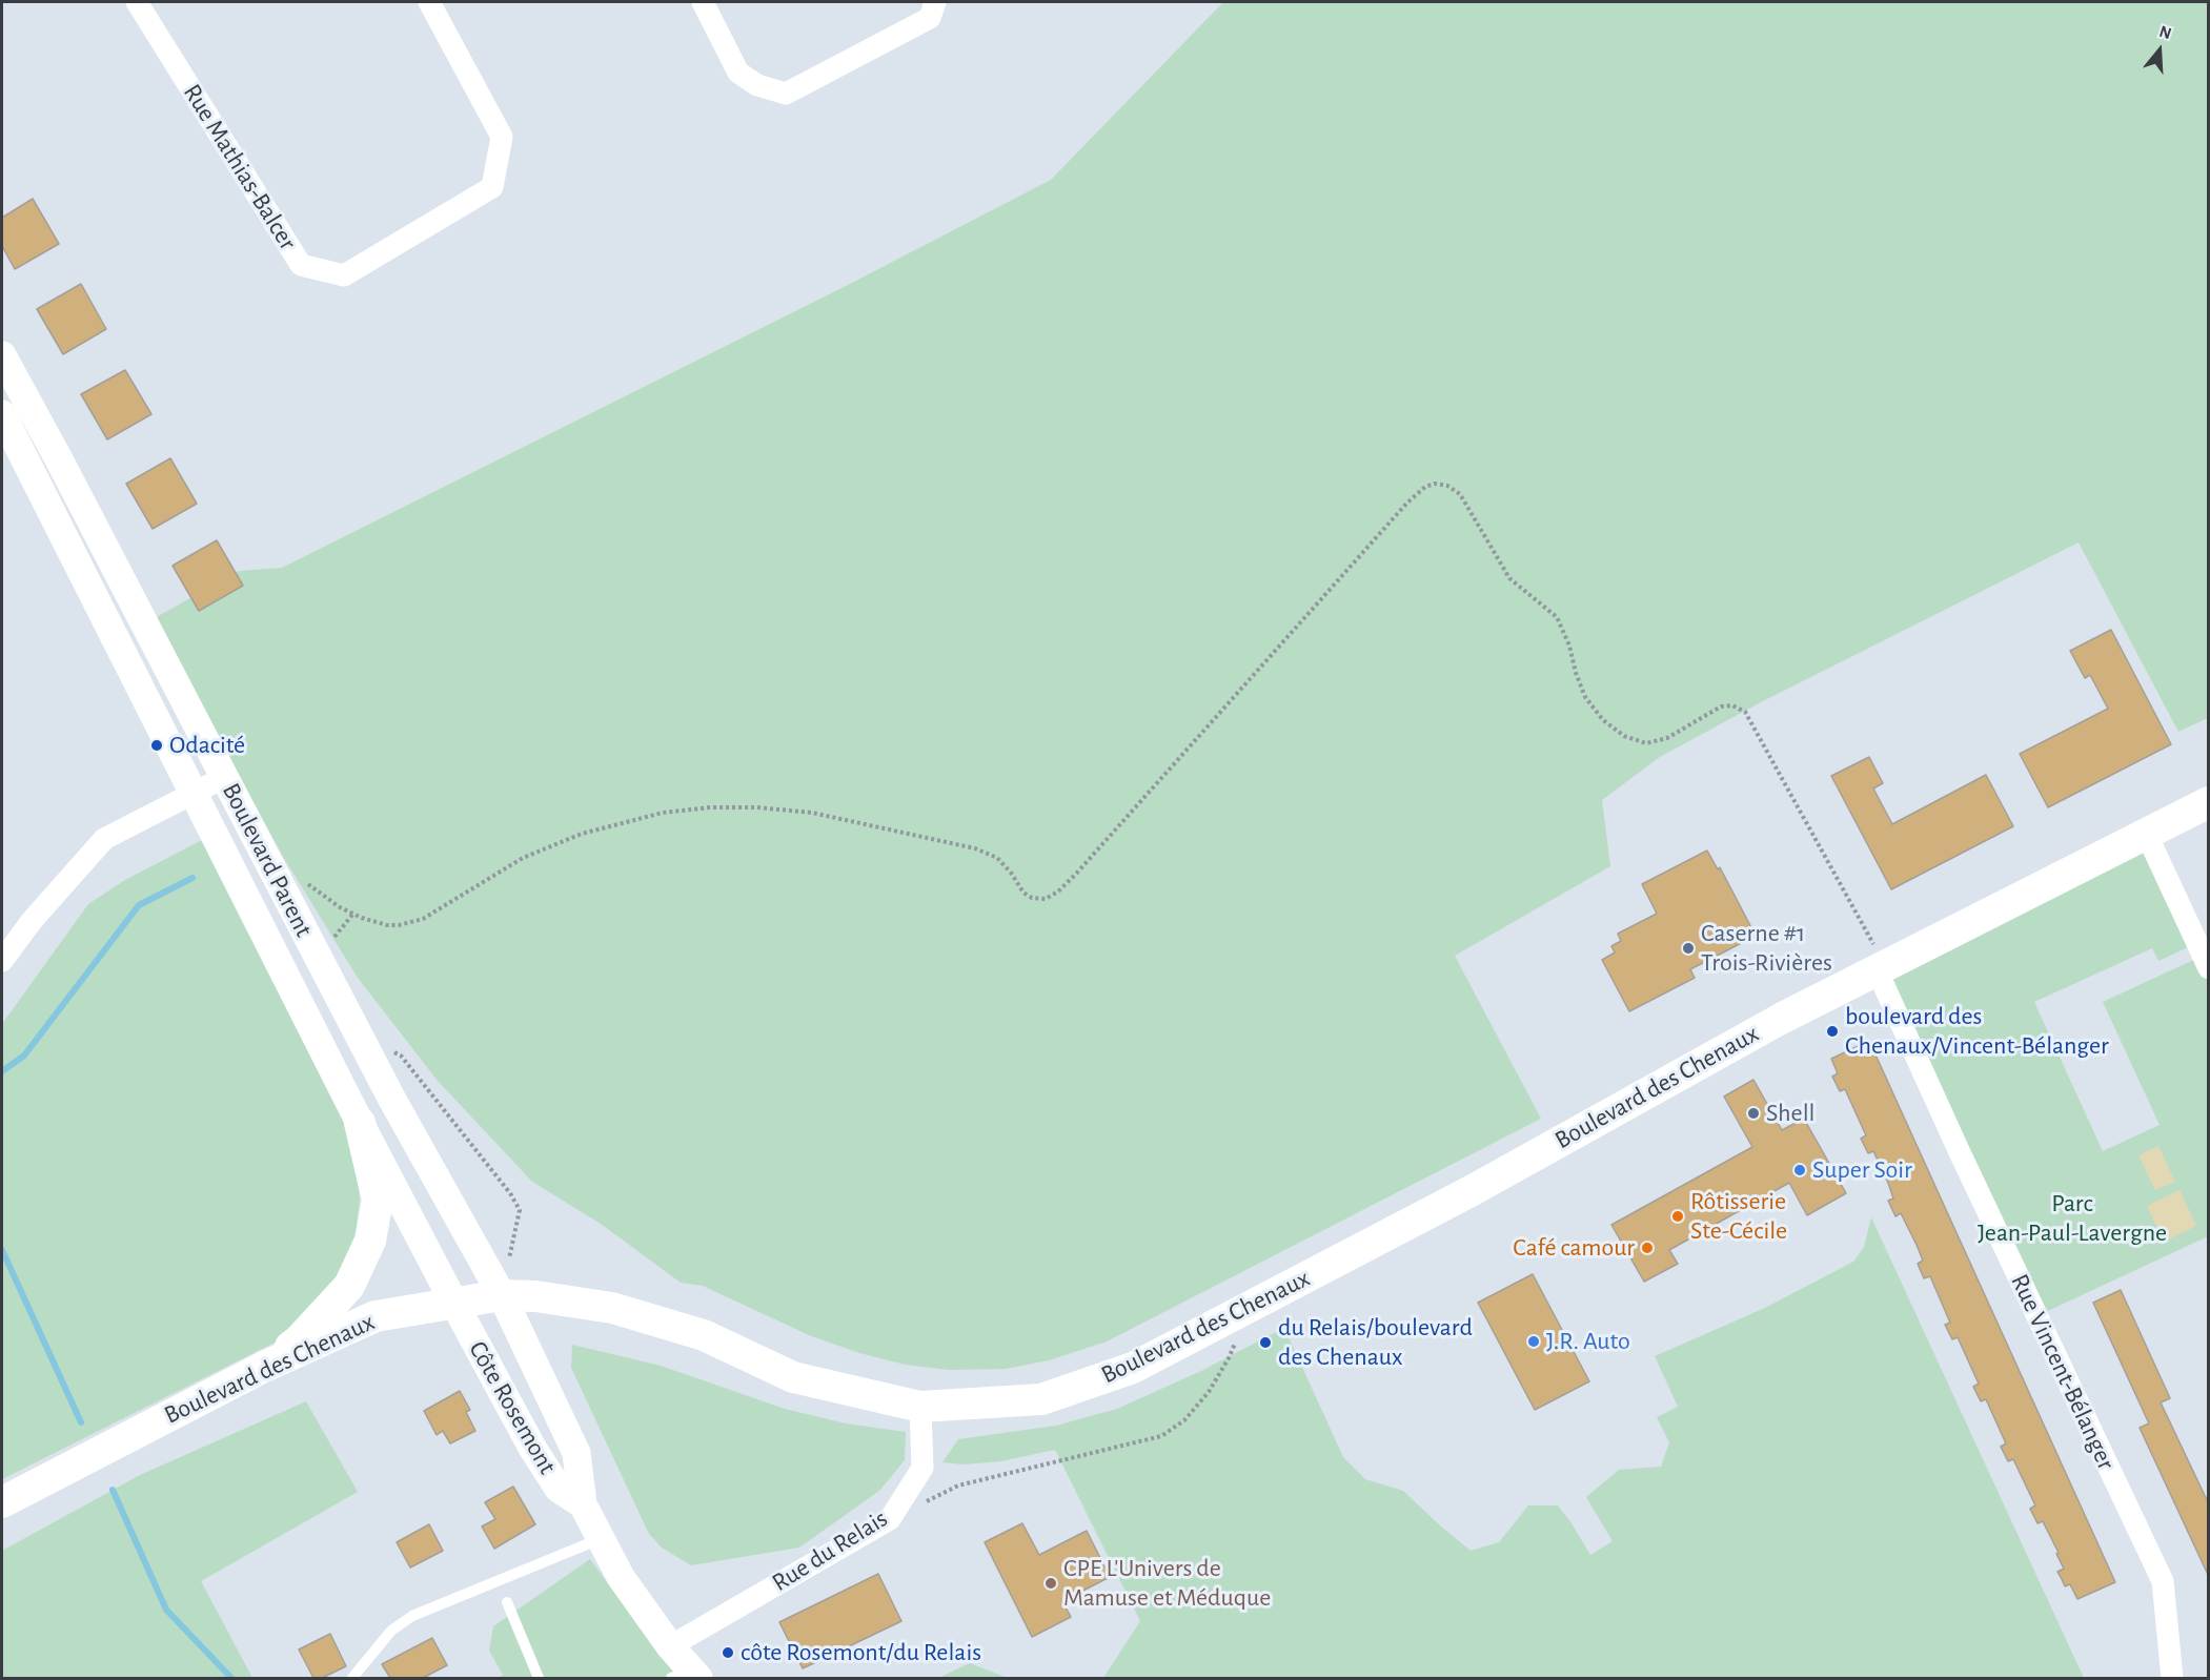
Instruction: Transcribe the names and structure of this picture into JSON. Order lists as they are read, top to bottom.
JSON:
{
  "streets": {
    "main road": ["Boulevard des Chenaux"],
    "street": [
      "Rue Mathias-Balcer",
      "Boulevard Parent",
      "Rue Vincent-Bélanger",
      "Côte Rosemont",
      "Rue du Relais"
    ]
  },
  "crossings": [
    ["Boulevard Parent", "Boulevard des Chenaux"],
    ["Boulevard Parent", "Côte Rosemont"],
    ["Boulevard des Chenaux", "Rue Vincent-Bélanger"],
    ["Boulevard des Chenaux", "Côte Rosemont"],
    ["Boulevard des Chenaux", "Rue du Relais"],
    ["Côte Rosemont", "Rue du Relais"]
  ],
  "parks": ["Parc Jean-Paul-Lavergne"],
  "places": [
    "Odacité",
    "Caserne #1 Trois-Rivières",
    "boulevard des Chenaux/Vincent-Bélanger",
    "Shell",
    "Super Soir",
    "Rôtisserie Ste-Cécile",
    "Café camour",
    "J.R. Auto",
    "du Relais/boulevard des Chenaux",
    "CPE L'Univers de Mamuse et Méduque",
    "côte Rosemont/du Relais"
  ],
  "north": "top"
}
